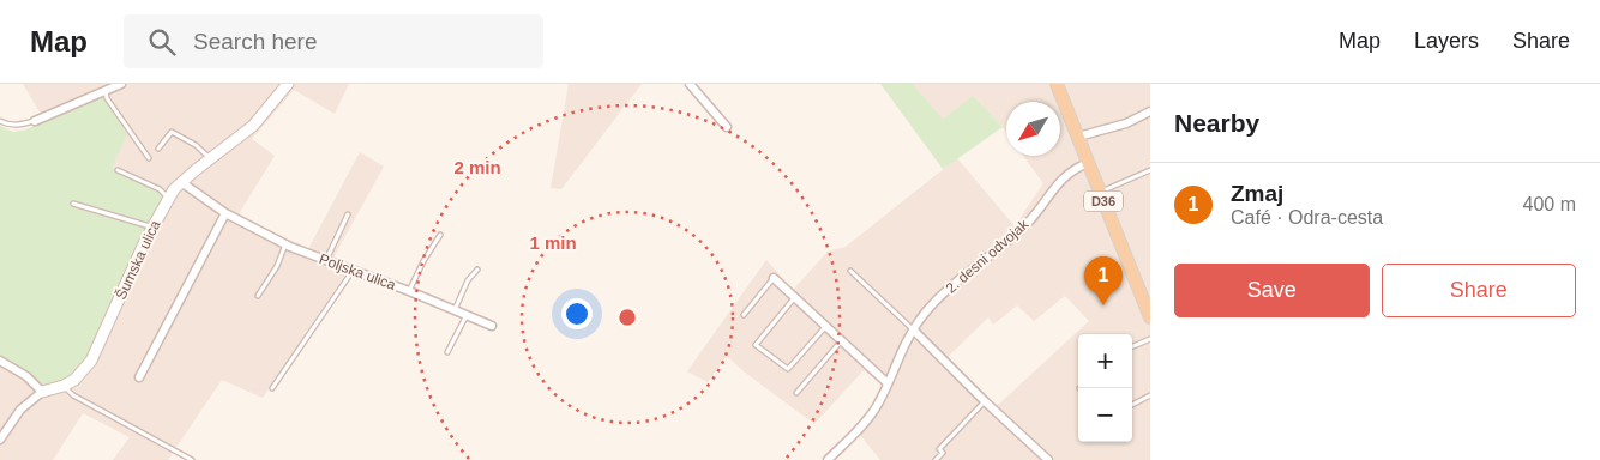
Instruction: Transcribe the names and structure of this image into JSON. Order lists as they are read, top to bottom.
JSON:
{
  "streets": {
    "main road": ["D36"],
    "street": ["2. desni odvojak", "Šumska ulica", "Poljska ulica"]
  },
  "crossings": [
    ["D36", "2. desni odvojak"],
    ["Šumska ulica", "Poljska ulica"]
  ],
  "north": "bottom left",
  "page": {
    "header": "Map",
    "search": "Search here",
    "nav": ["Map", "Layers", "Share"],
    "heading": "Nearby",
    "list": [
      {
        "mark": "1",
        "name": "Zmaj",
        "note": "Café · Odra-cesta",
        "value": "400 m"
      }
    ],
    "buttons": ["Save", "Share"],
    "pins": "1",
    "map_buttons": ["+", "−"]
  },
  "rings": ["2 min", "1 min"]
}
